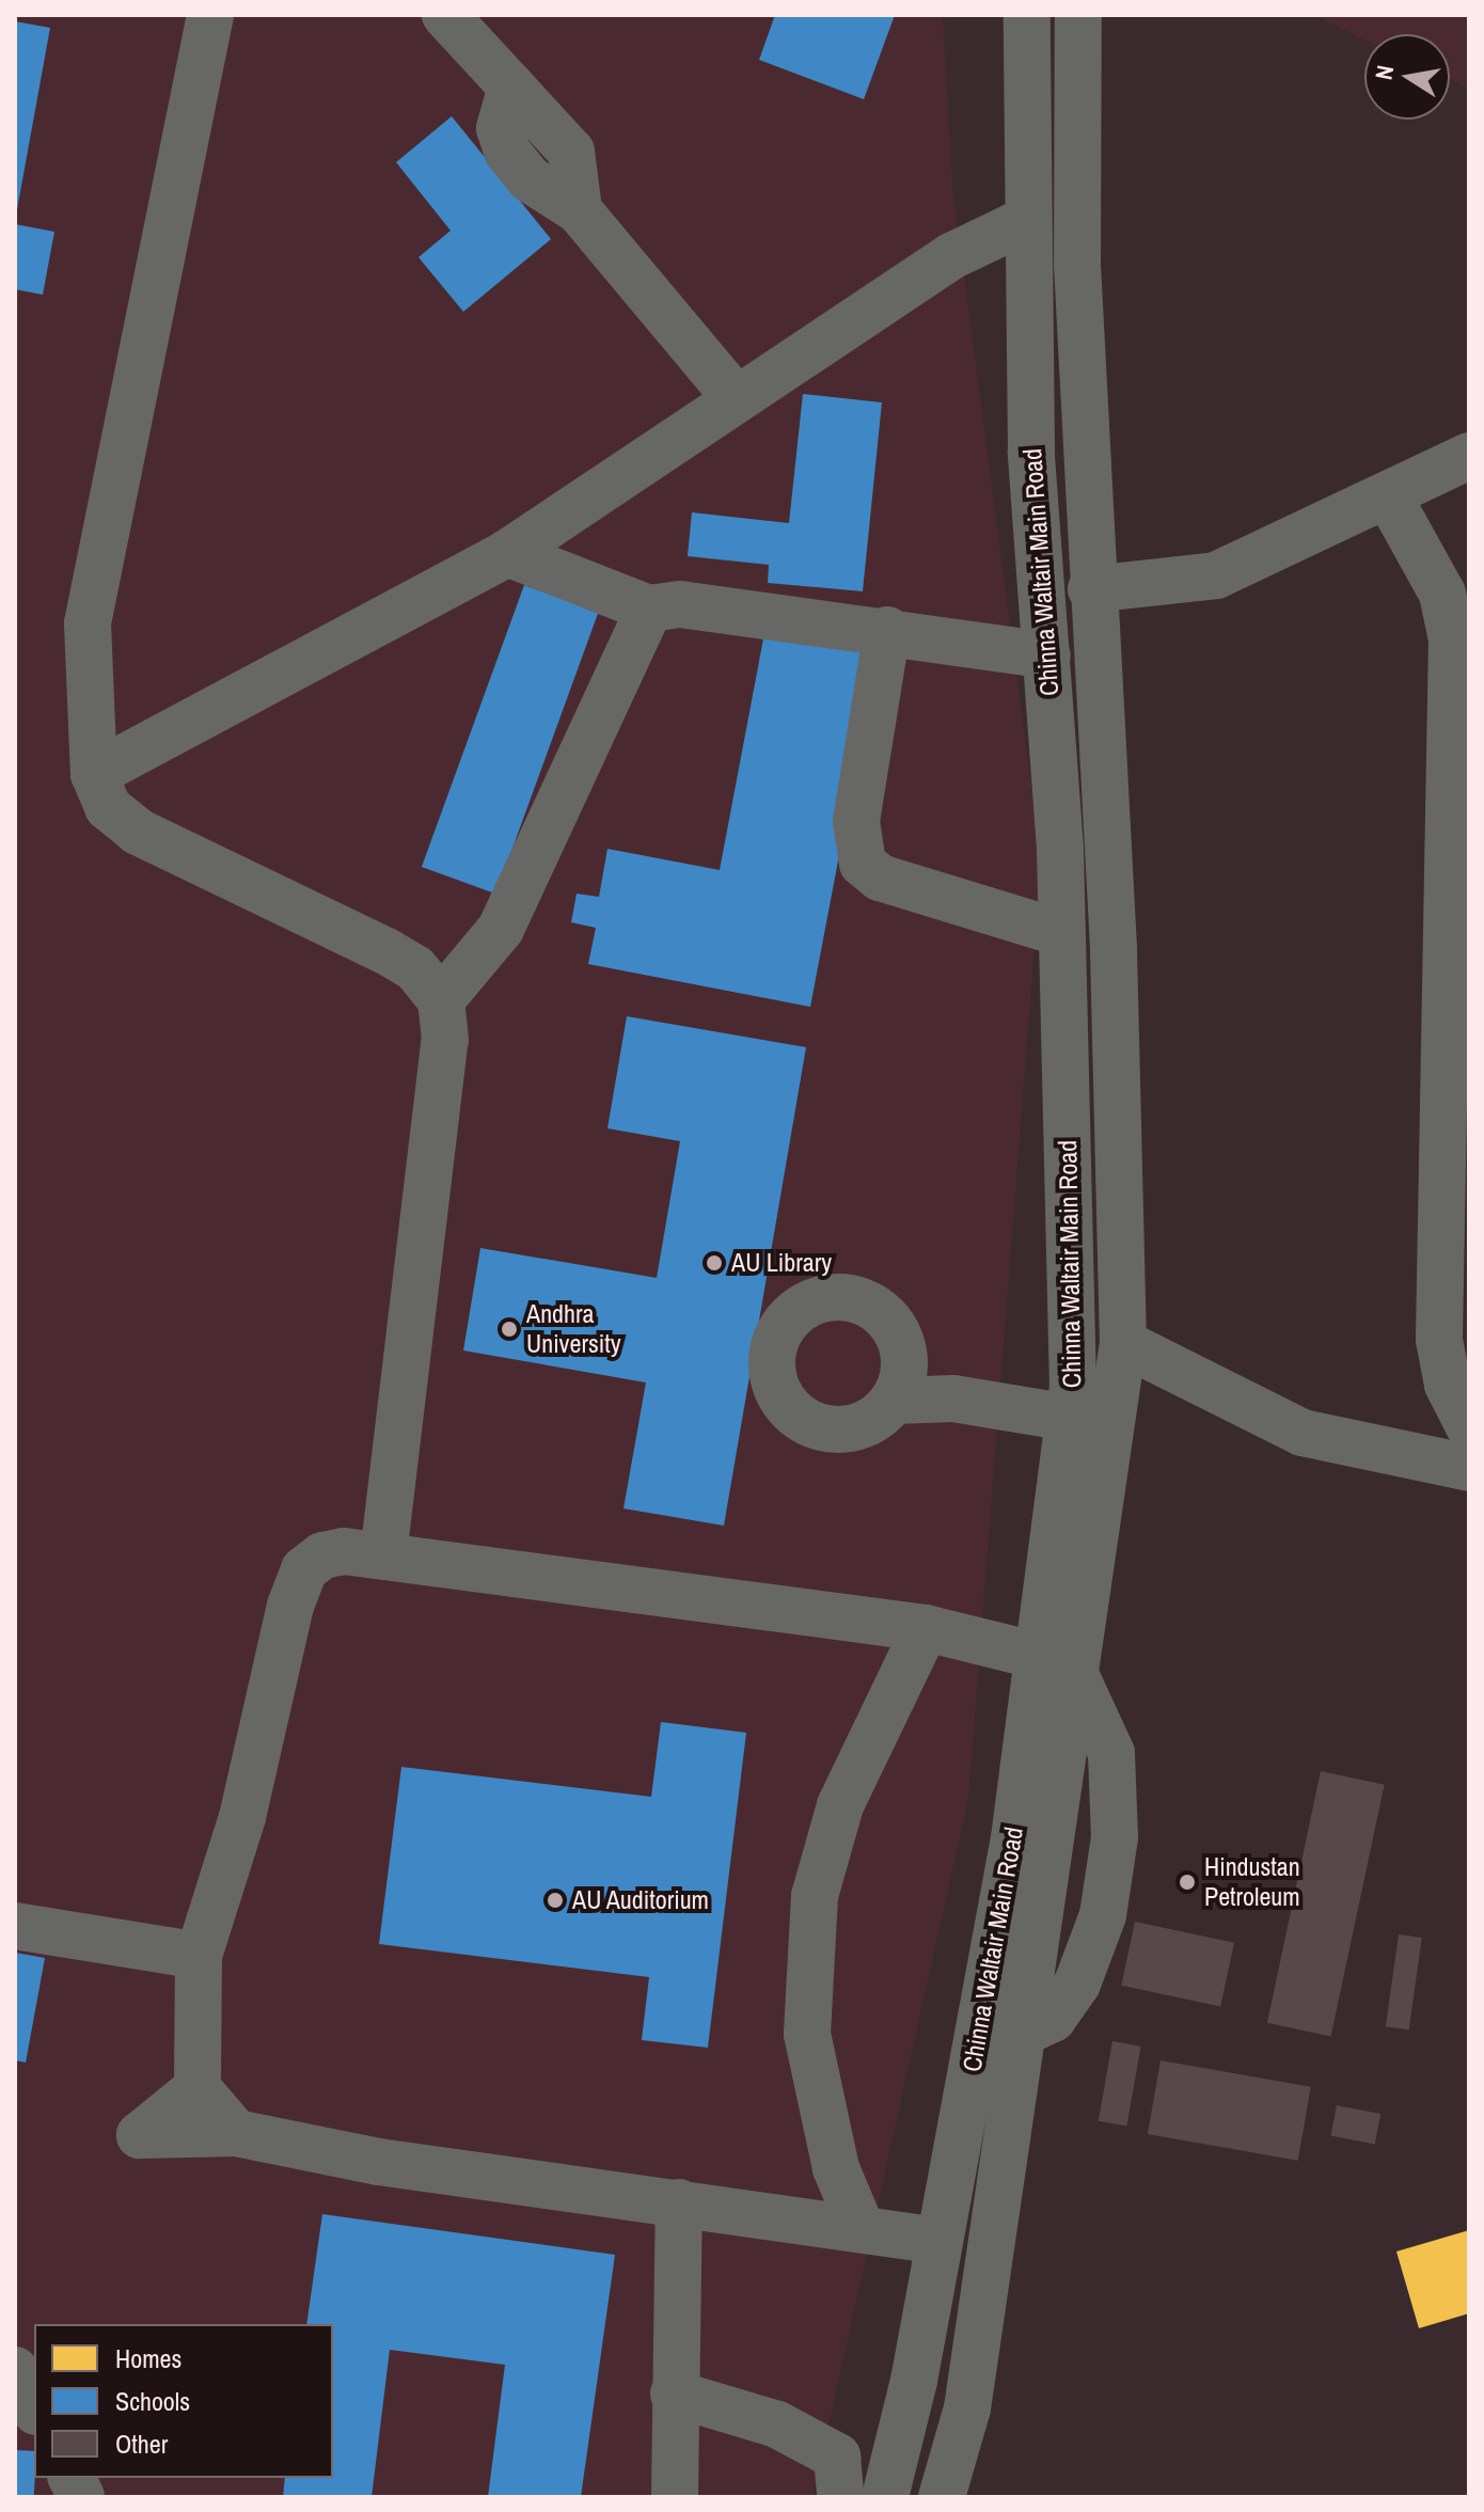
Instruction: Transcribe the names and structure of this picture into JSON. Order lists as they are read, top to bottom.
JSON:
{
  "streets": {
    "street": ["Chinna Waltair Main Road"]
  },
  "places": [
    "AU Library",
    "Andhra University",
    "Hindustan Petroleum",
    "AU Auditorium"
  ],
  "legend": ["Homes", "Schools", "Other"],
  "north": "left"
}
